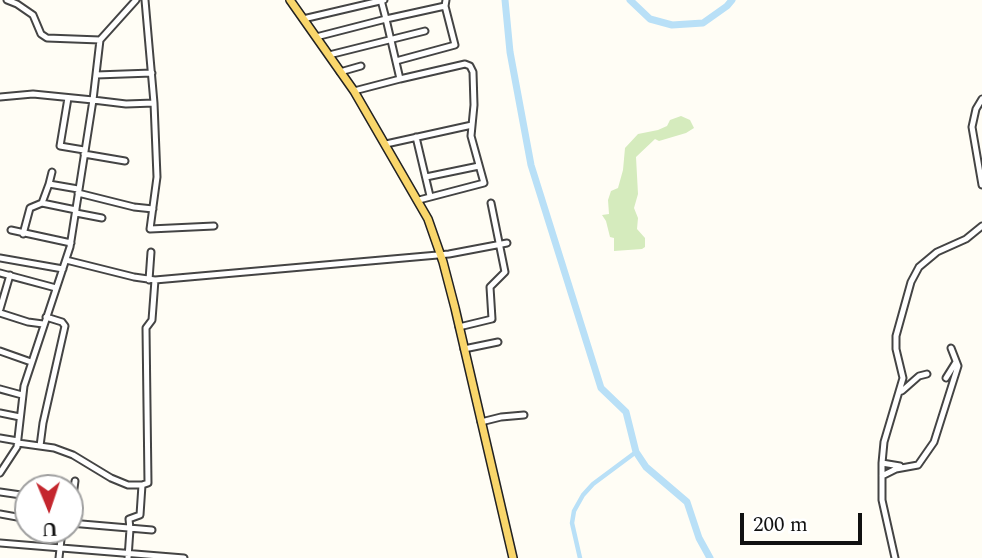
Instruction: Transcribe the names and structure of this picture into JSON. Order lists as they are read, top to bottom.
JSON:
{
  "scale_bar": "200 m",
  "north": "bottom"
}
